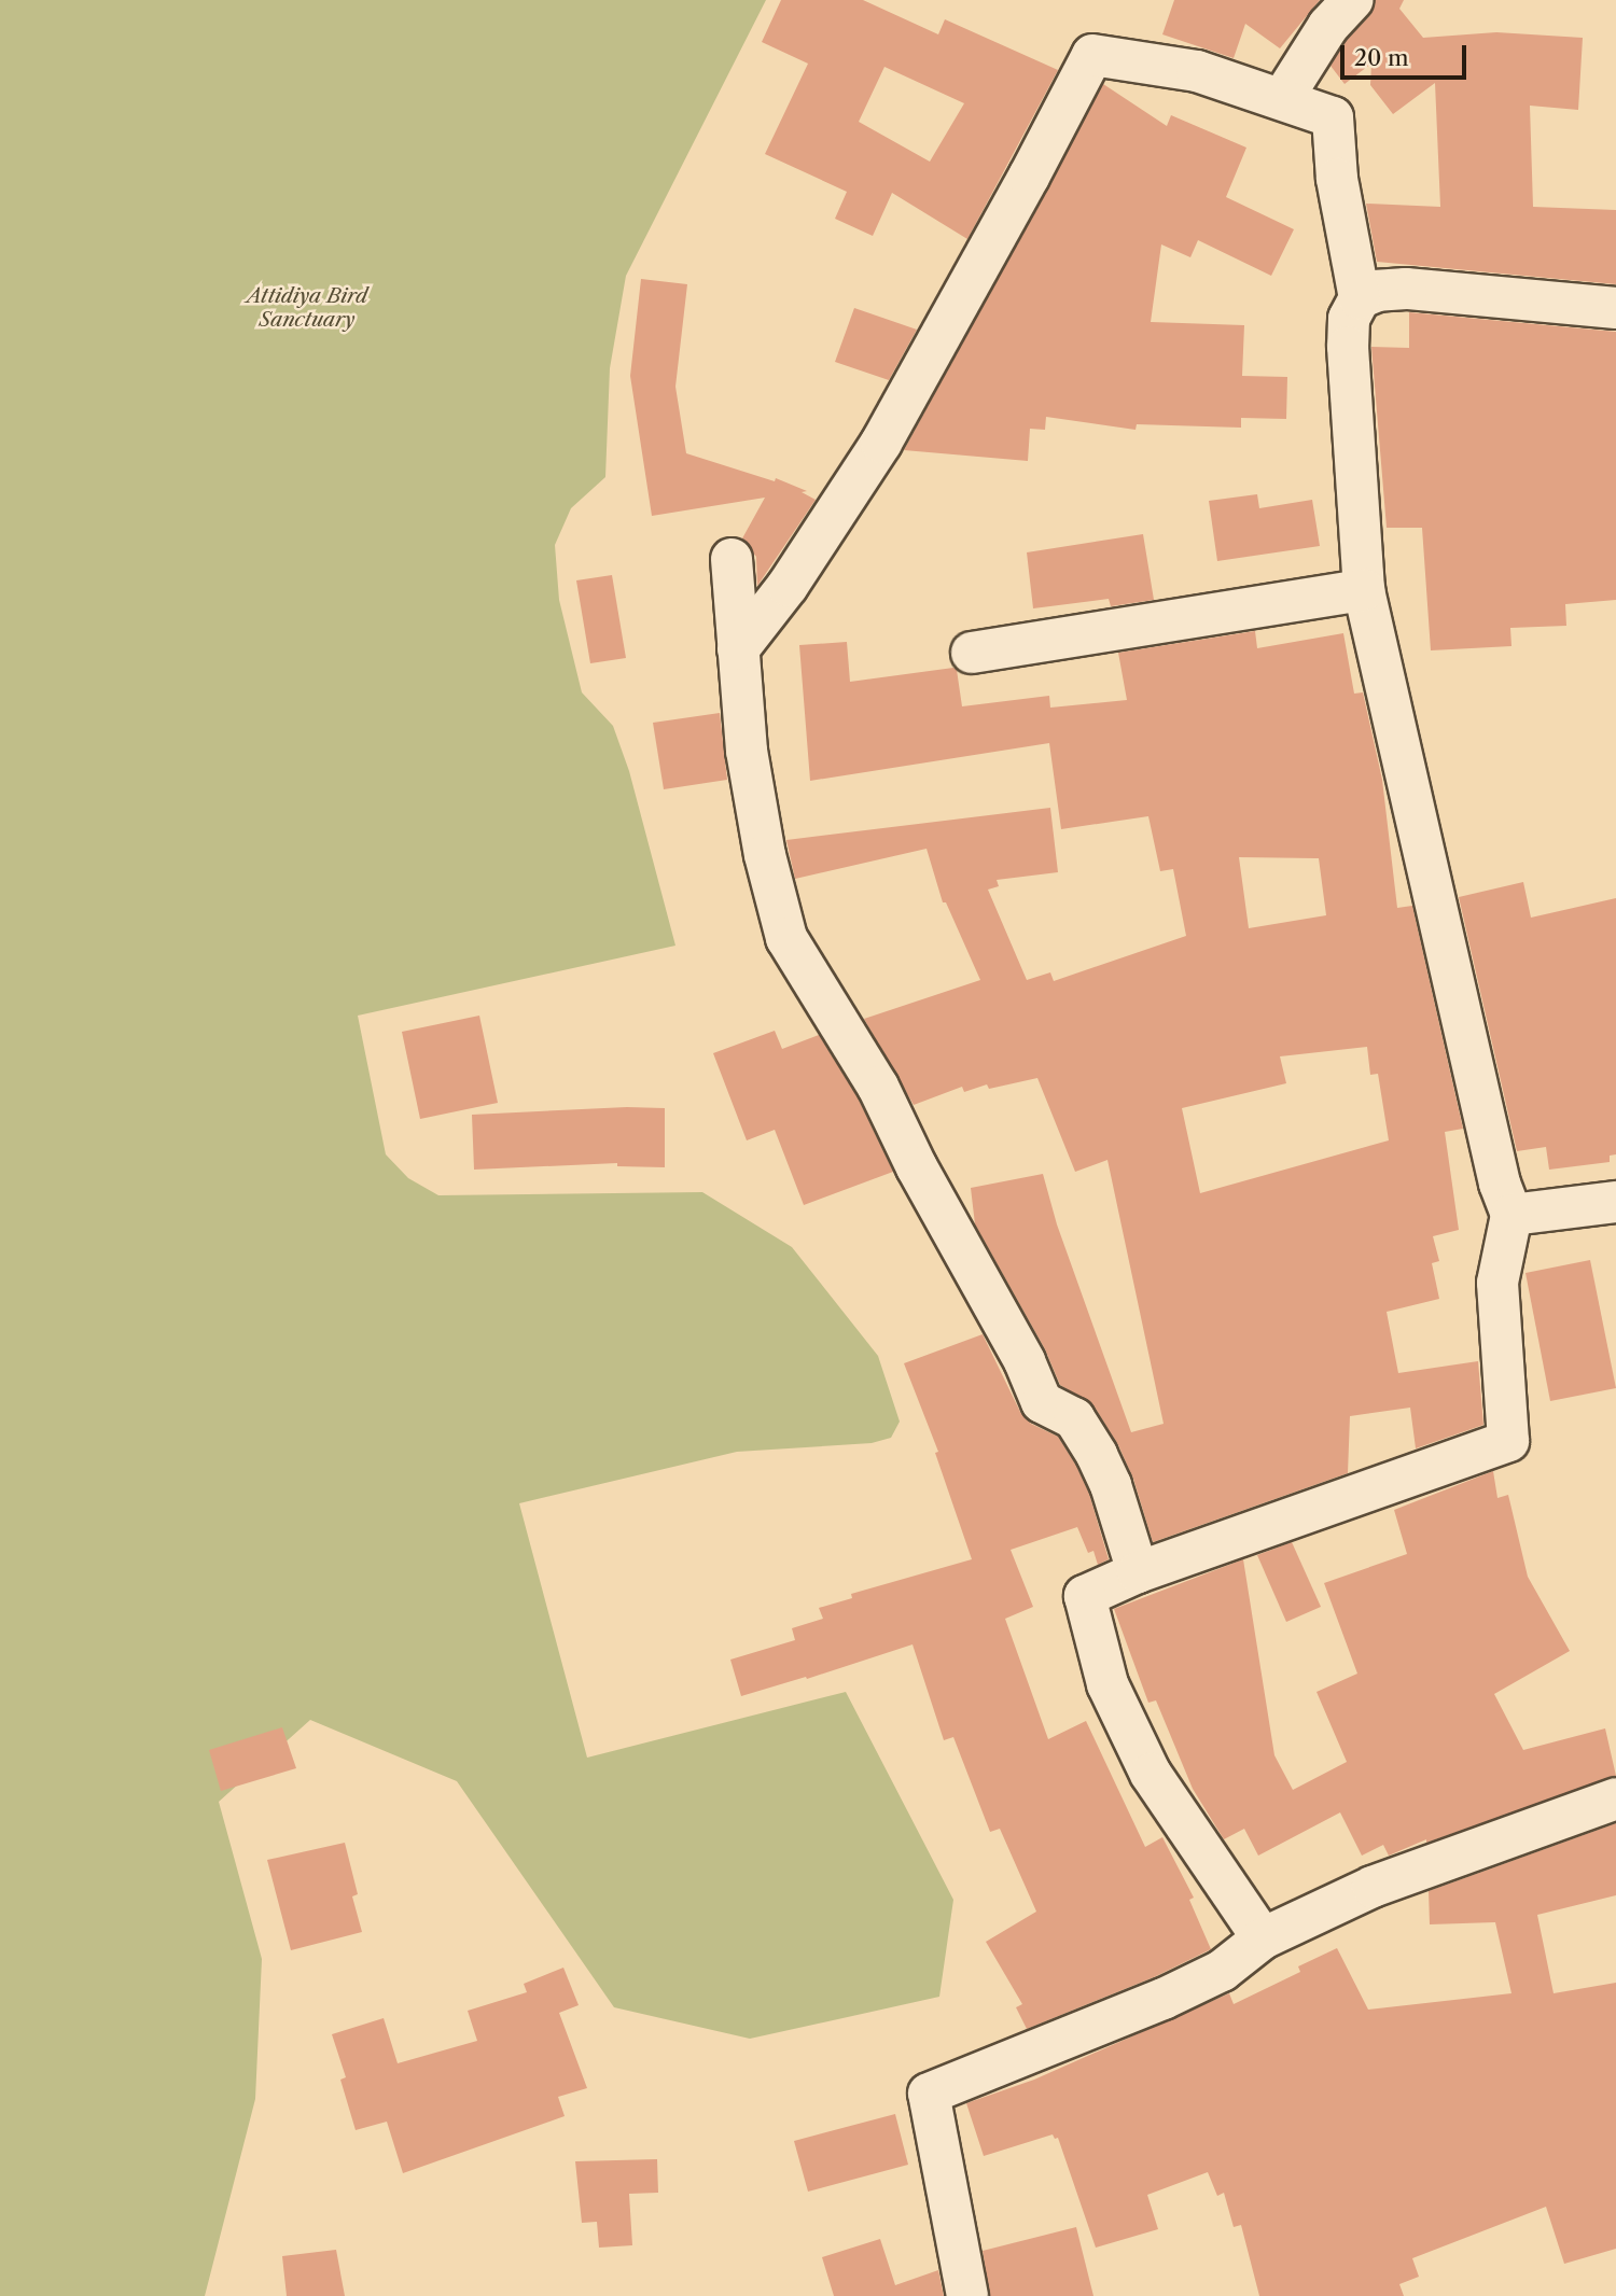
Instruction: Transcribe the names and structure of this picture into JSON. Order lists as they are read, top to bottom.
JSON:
{
  "parks": ["Attidiya Bird Sanctuary"],
  "scale_bar": "20 m"
}
